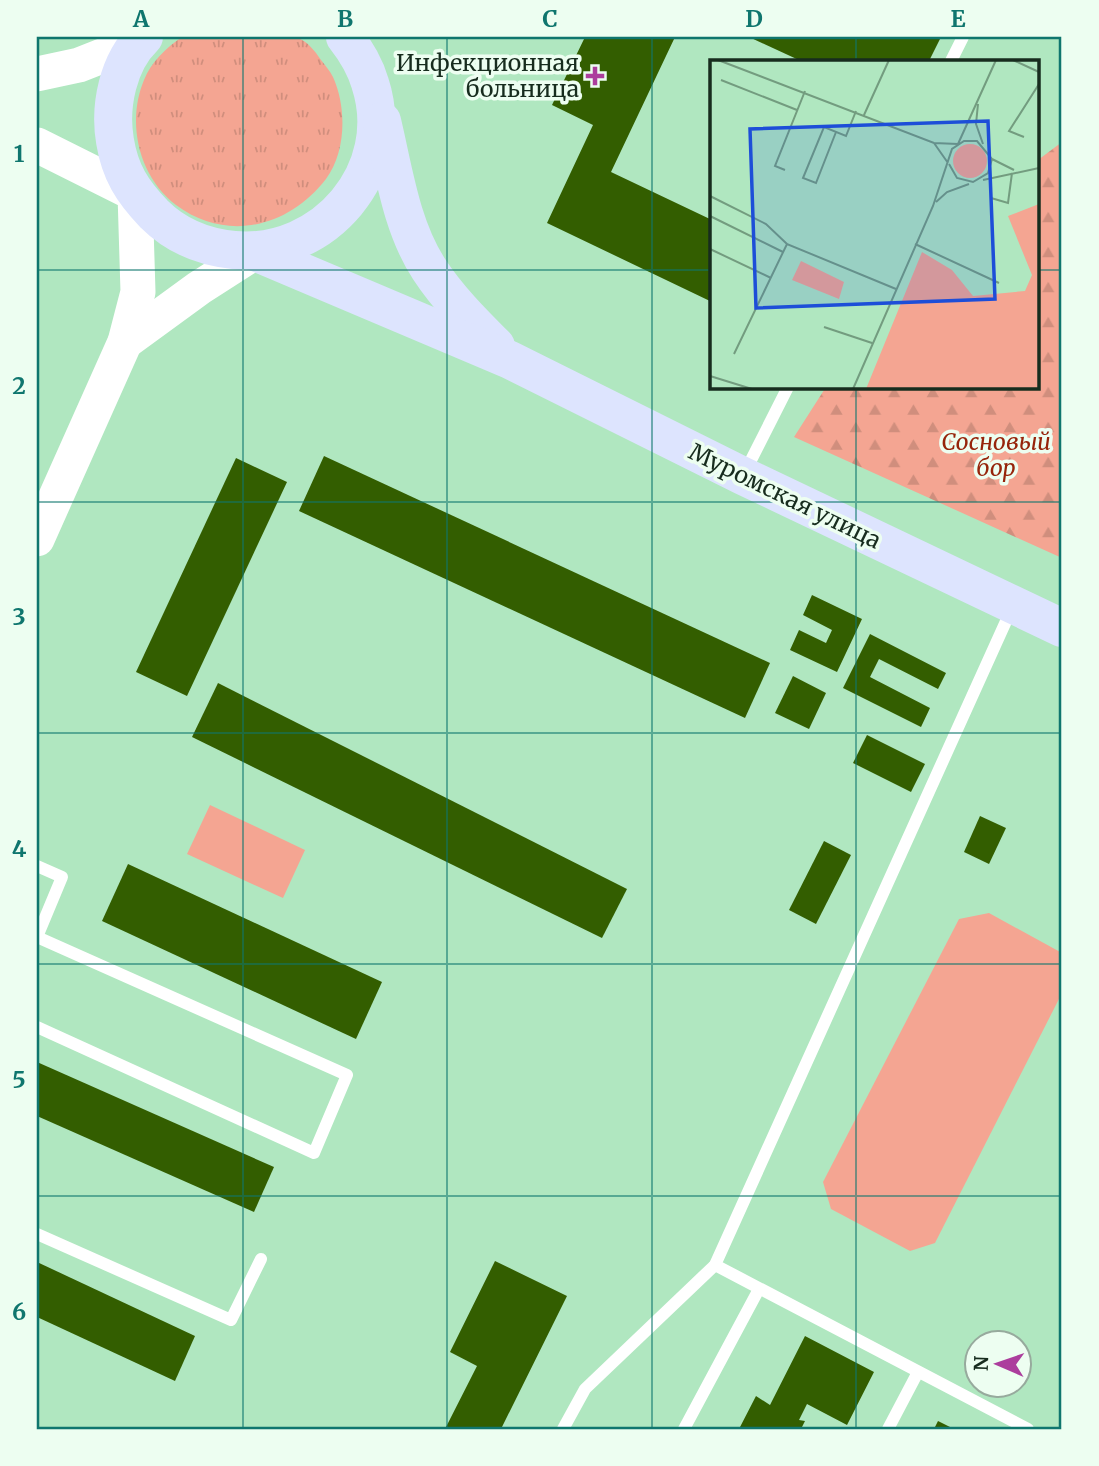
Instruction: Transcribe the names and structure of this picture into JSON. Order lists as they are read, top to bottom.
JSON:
{
  "streets": {
    "main road": ["Муромская улица"]
  },
  "parks": ["Сосновый бор"],
  "places": {
    "health": ["Инфекционная больница"]
  },
  "north": "left",
  "grid": {
    "columns": [
      "A",
      "B",
      "C",
      "D",
      "E"
    ],
    "rows": [
      "1",
      "2",
      "3",
      "4",
      "5",
      "6"
    ]
  }
}
